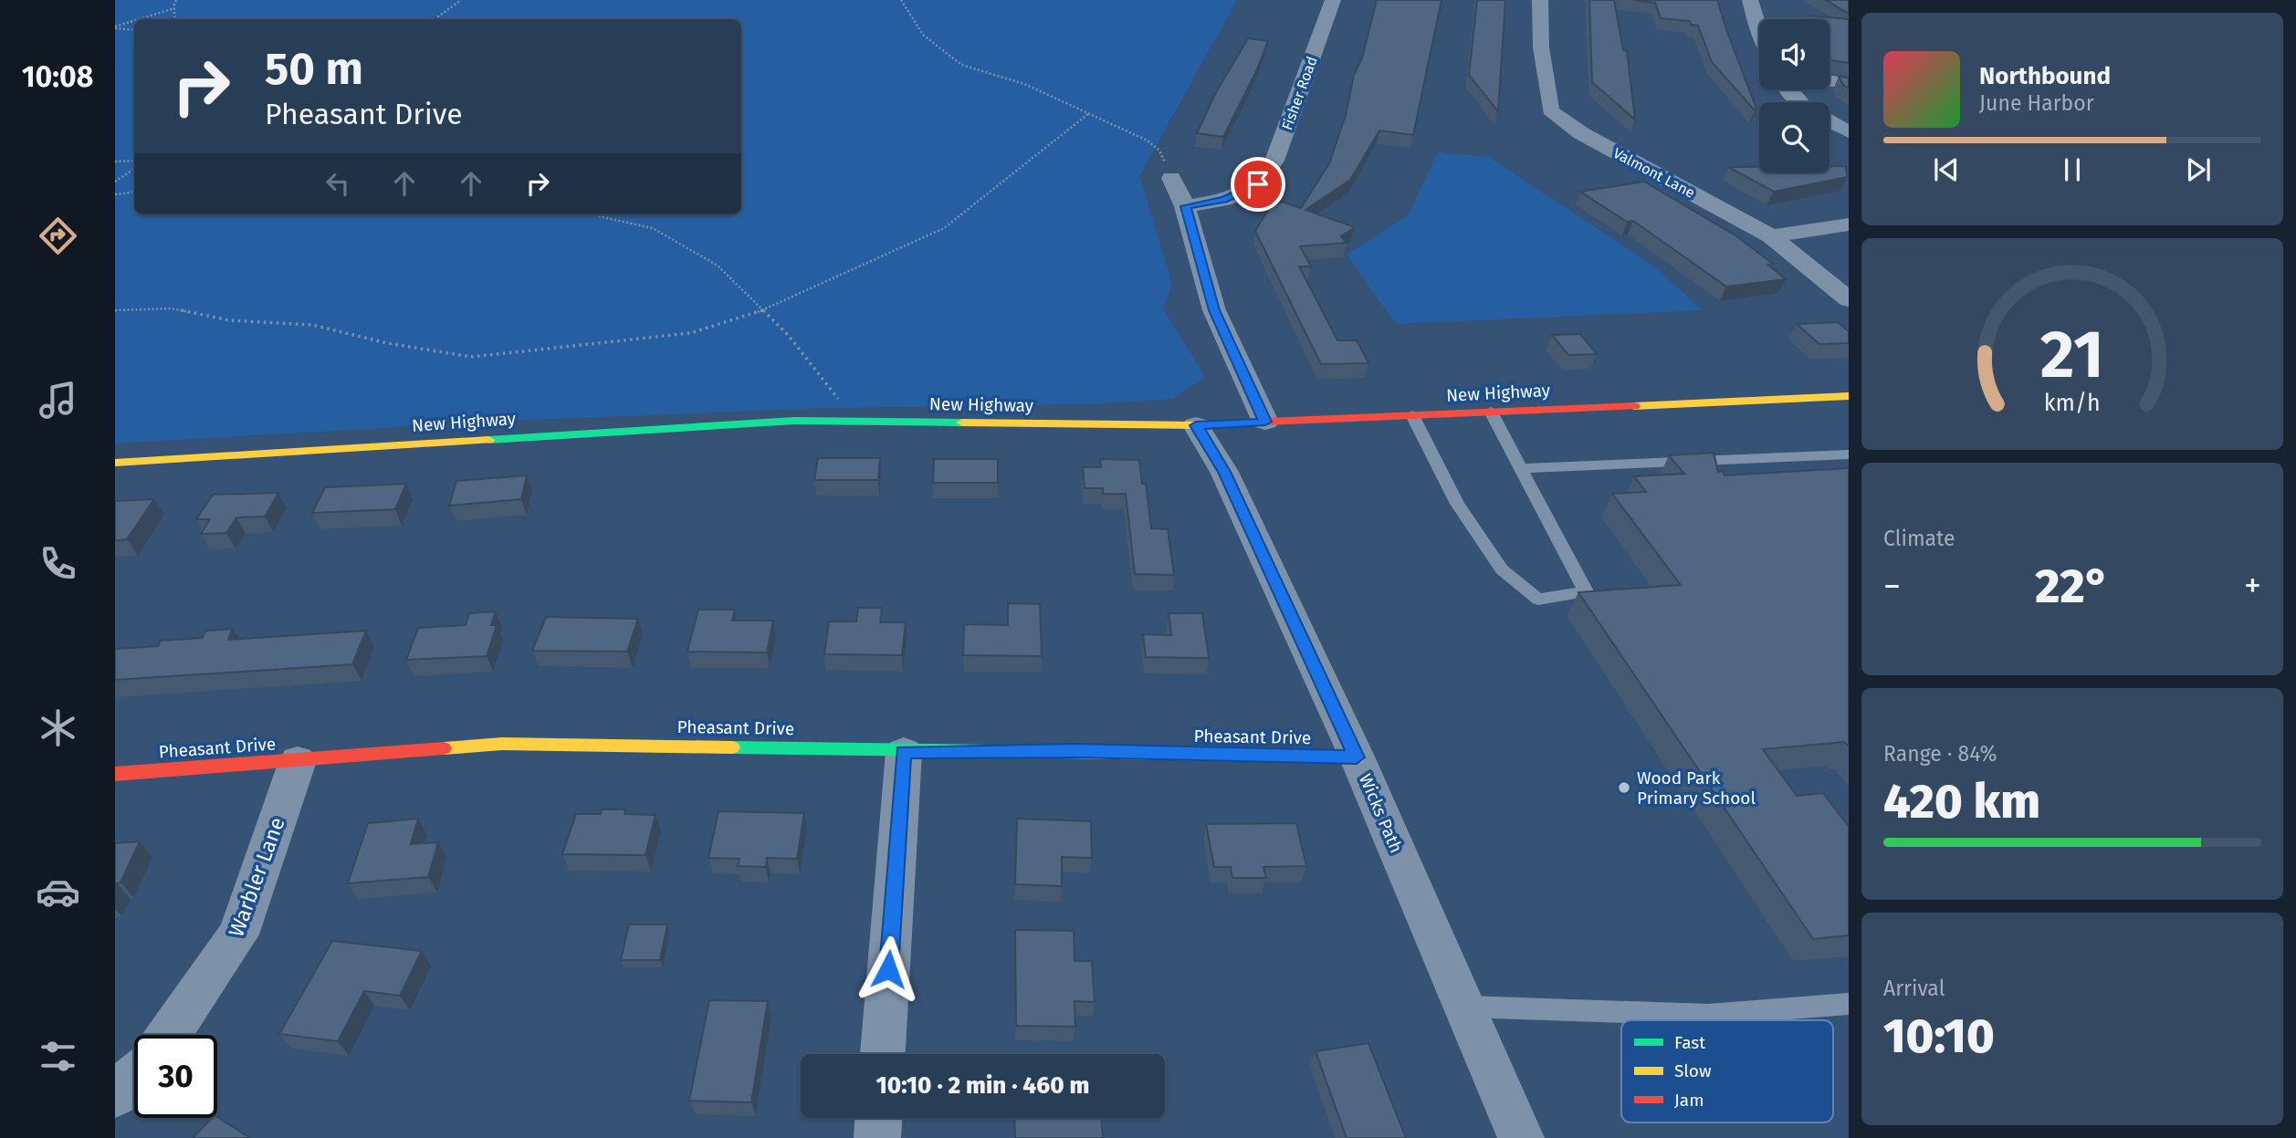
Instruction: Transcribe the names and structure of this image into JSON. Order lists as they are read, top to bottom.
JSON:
{
  "streets": {
    "street": [
      "Fisher Road",
      "Valmont Lane",
      "New Highway",
      "Pheasant Drive",
      "Wicks Path",
      "Warbler Lane"
    ]
  },
  "crossings": [
    ["New Highway", "Wicks Path"],
    ["Pheasant Drive", "Wicks Path"],
    ["Pheasant Drive", "Warbler Lane"]
  ],
  "places": ["Wood Park Primary School"],
  "legend": ["Fast", "Slow", "Jam"],
  "page": {
    "tabs": "10:08",
    "turn": ["50 m", "Pheasant Drive"],
    "song": ["Northbound", "June Harbor"],
    "tile": [
      "Climate",
      ["Range · 84%", "420 km"],
      ["Arrival", "10:10"]
    ],
    "heat": ["−", "22°", "+"],
    "limit": "30",
    "trip": "10:10 · 2 min · 460 m",
    "gauge": ["21", "km/h"]
  }
}
